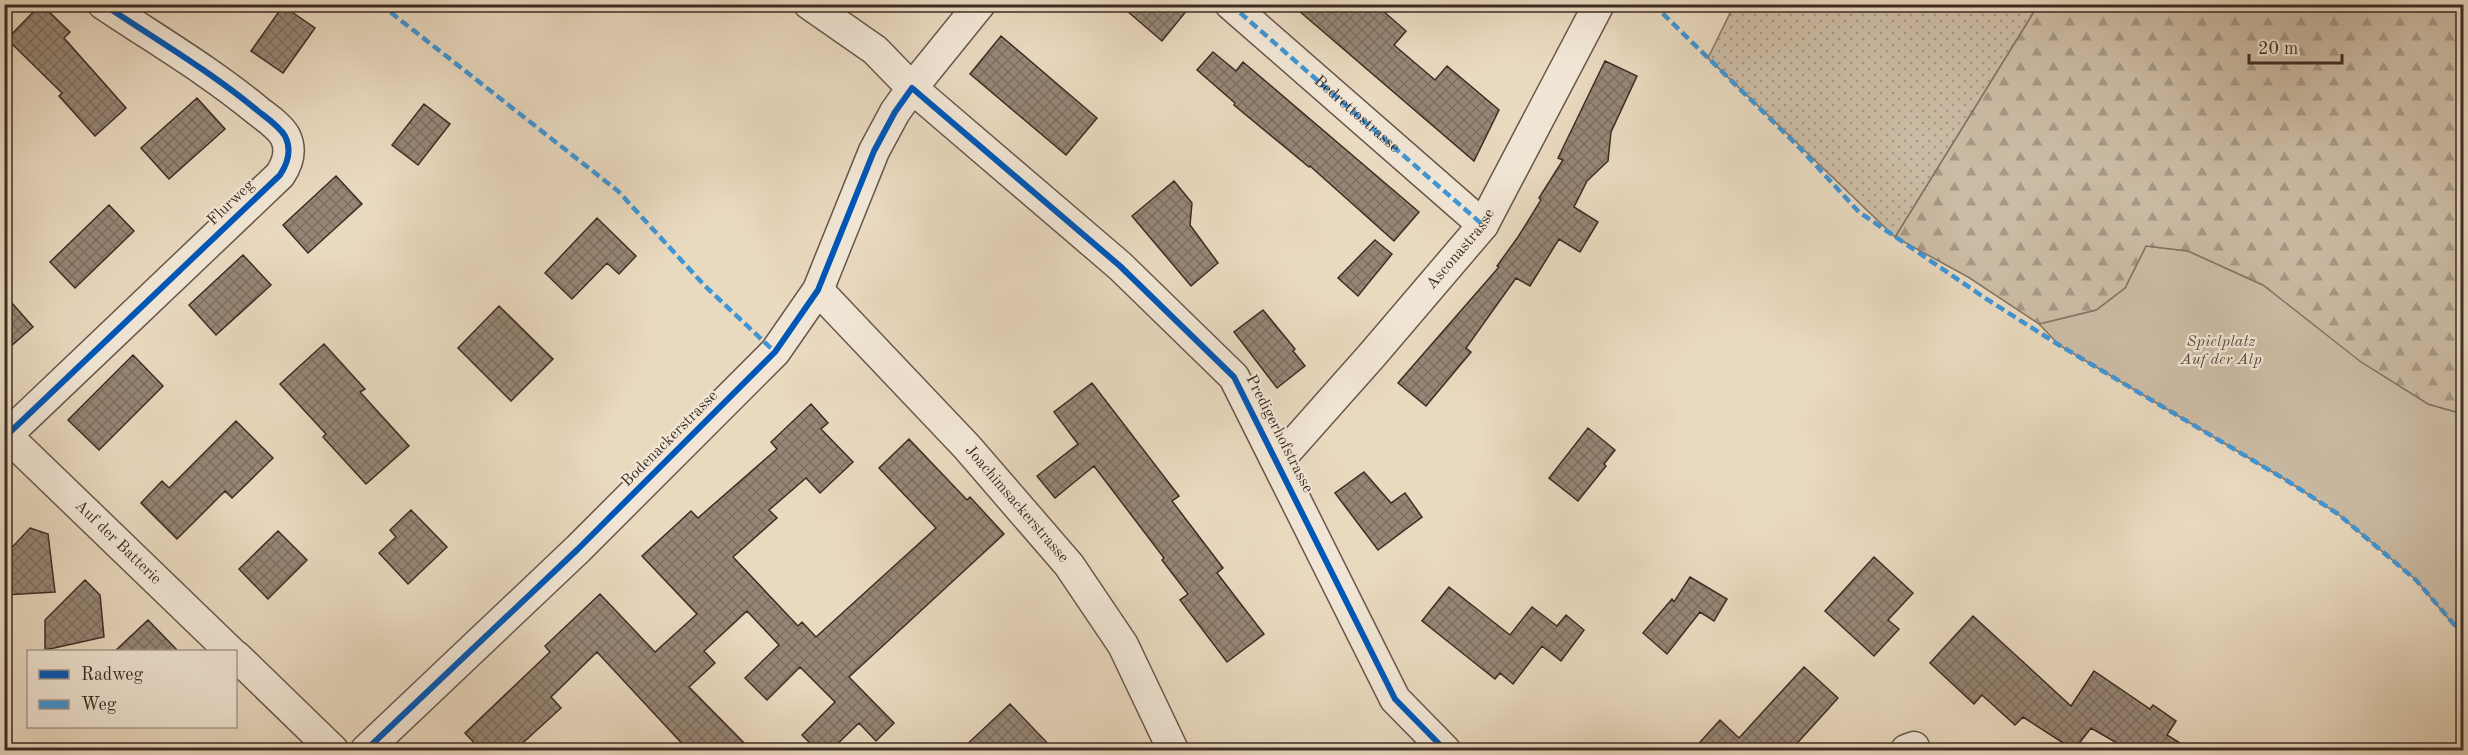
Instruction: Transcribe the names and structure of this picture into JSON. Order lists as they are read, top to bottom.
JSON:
{
  "streets": {
    "street": [
      "Bedrettostrasse",
      "Flurweg",
      "Asconastrasse",
      "Predigerhofstrasse",
      "Bodenackerstrasse",
      "Joachimsackerstrasse",
      "Auf der Batterie"
    ]
  },
  "crossings": [
    ["Bedrettostrasse", "Asconastrasse"],
    ["Flurweg", "Auf der Batterie"],
    ["Asconastrasse", "Predigerhofstrasse"],
    ["Predigerhofstrasse", "Bodenackerstrasse"],
    ["Bodenackerstrasse", "Joachimsackerstrasse"]
  ],
  "parks": ["Spielplatz Auf der Alp"],
  "legend": ["Radweg", "Weg"],
  "scale_bar": "20 m"
}
